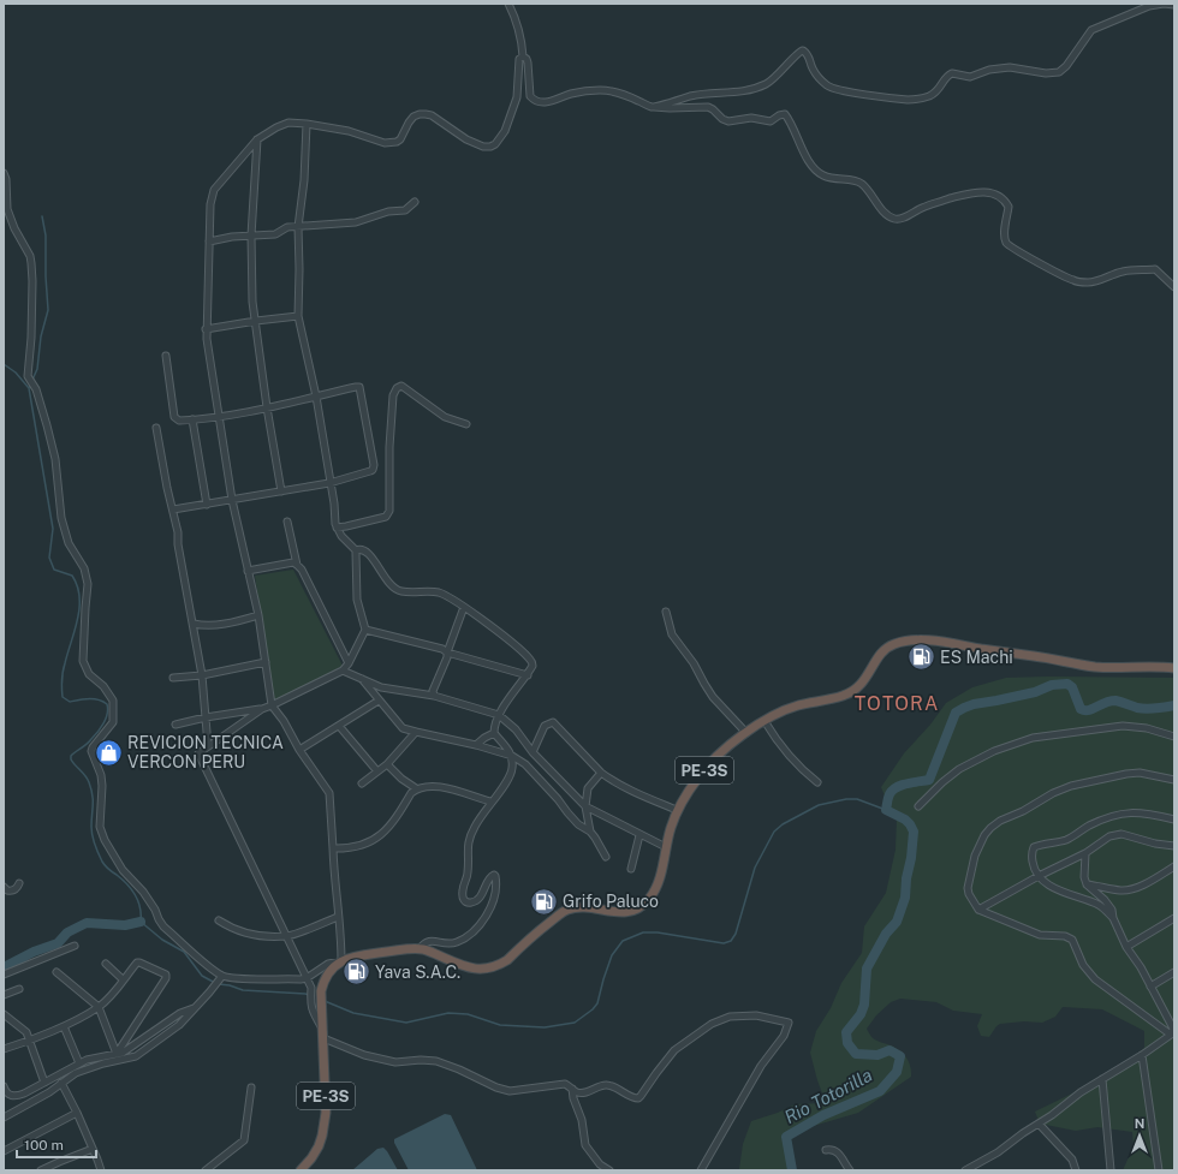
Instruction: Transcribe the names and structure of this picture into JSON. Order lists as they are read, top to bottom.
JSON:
{
  "streets": {
    "highway": ["PE-3S"]
  },
  "districts": ["TOTORA"],
  "water": ["Rio Totorilla"],
  "places": {
    "fuel station": ["ES Machi", "Grifo Paluco", "Yava S.A.C."],
    "shop": ["REVICION TECNICA VERCON PERU"]
  },
  "scale_bar": "100 m",
  "north": "top"
}
